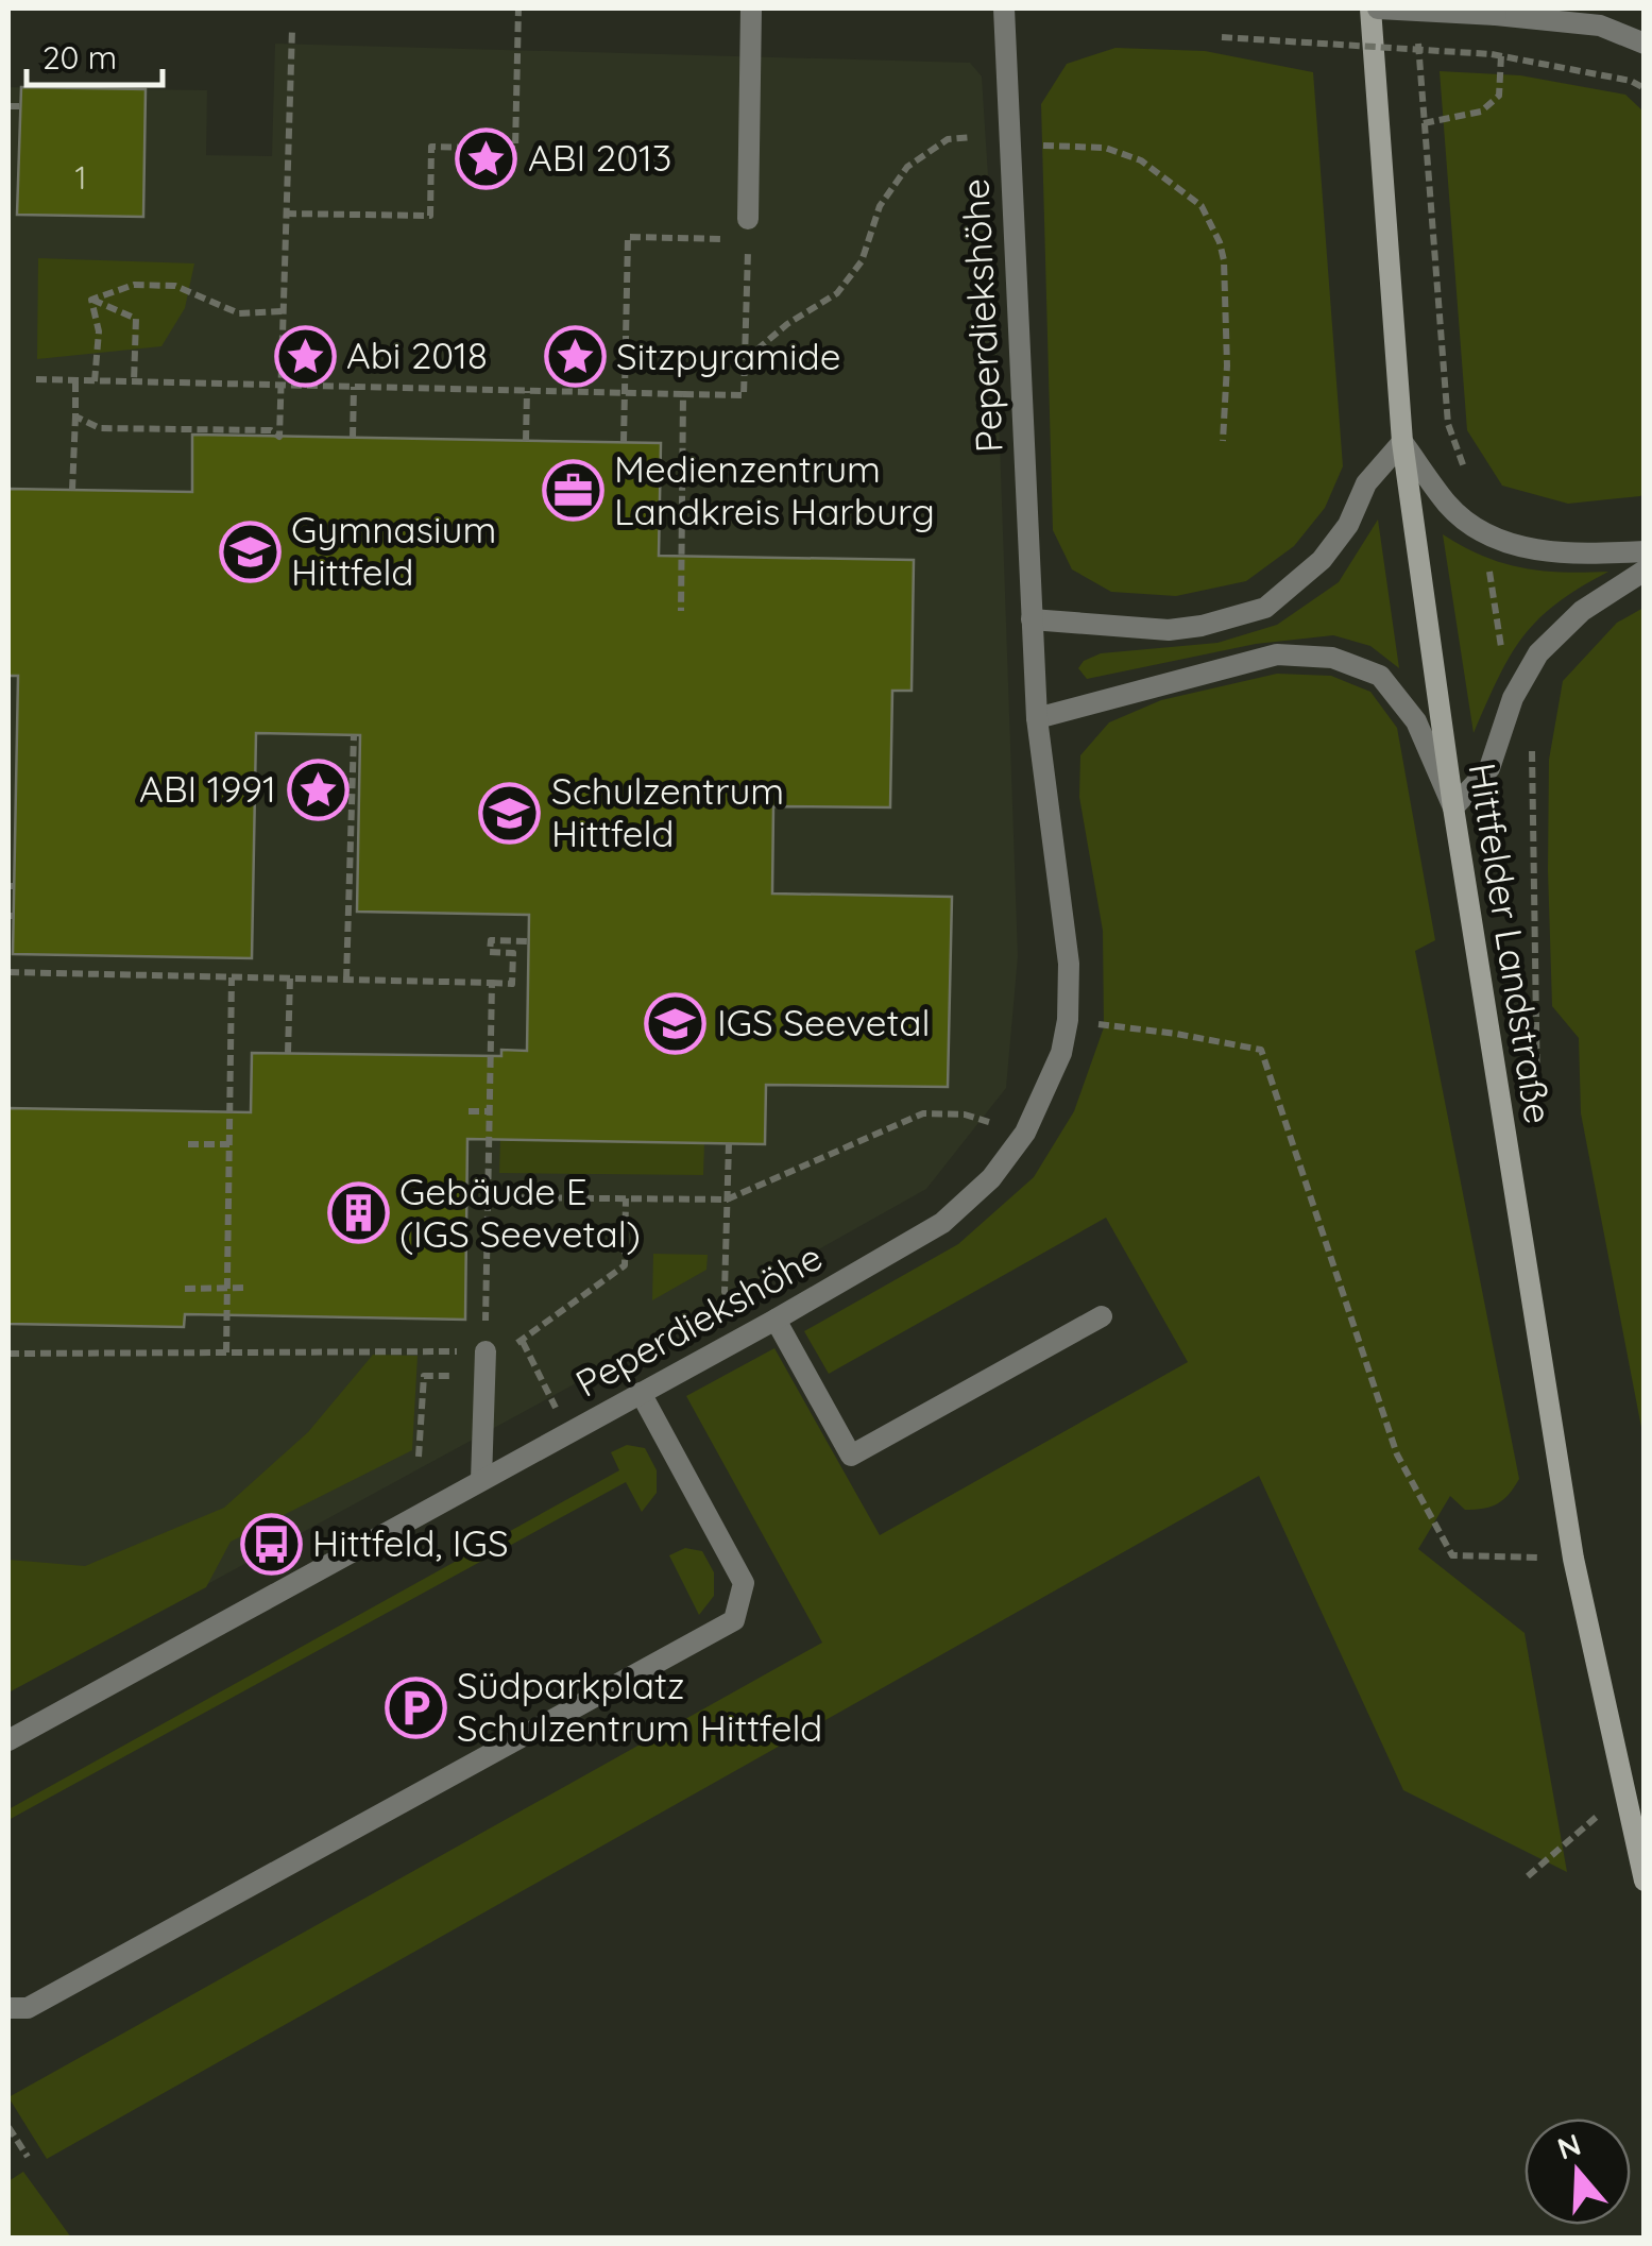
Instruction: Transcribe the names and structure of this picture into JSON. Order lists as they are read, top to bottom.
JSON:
{
  "streets": {
    "main road": ["Hittfelder Landstraße"],
    "street": ["Peperdiekshöhe"]
  },
  "places": {
    "place": [
      "ABI 2013",
      "Abi 2018",
      "Sitzpyramide",
      "ABI 1991"
    ],
    "office": ["Medienzentrum Landkreis Harburg"],
    "school or university": ["Gymnasium Hittfeld", "Schulzentrum Hittfeld", "IGS Seevetal"],
    "building": ["Gebäude E (IGS Seevetal)"],
    "bus stop": ["Hittfeld, IGS"],
    "parking": ["Südparkplatz Schulzentrum Hittfeld"]
  },
  "house_numbers": ["1"],
  "scale_bar": "20 m",
  "north": "top"
}
